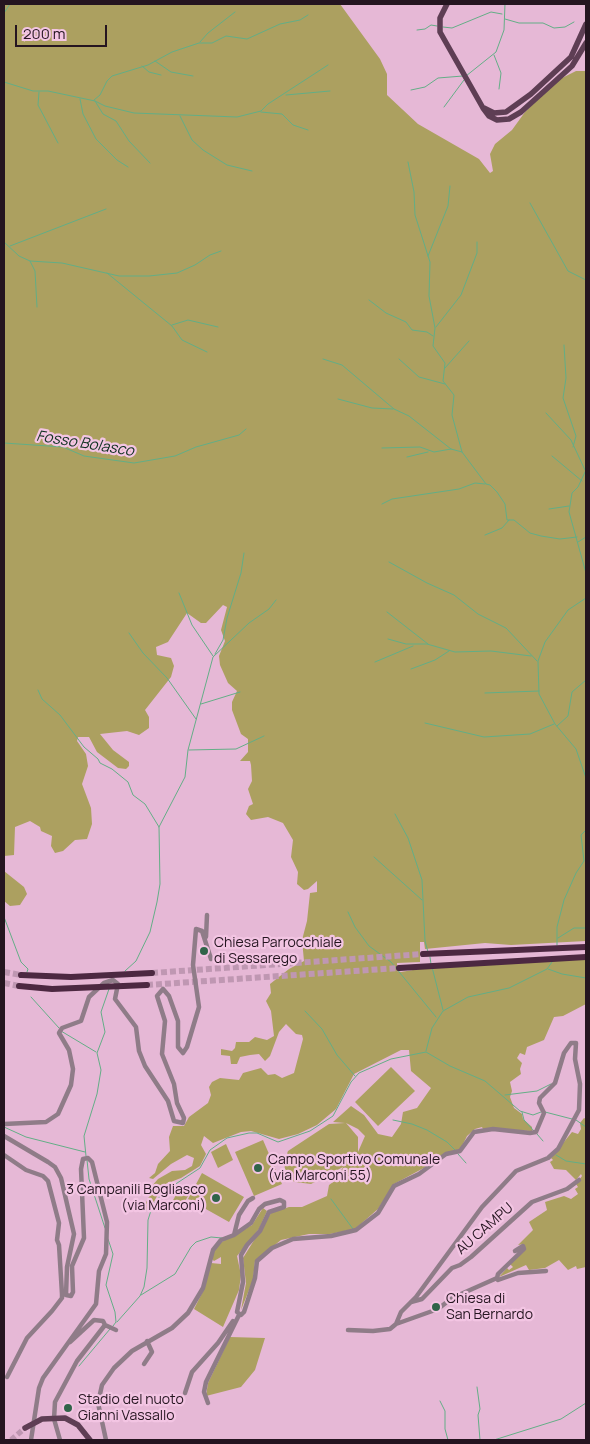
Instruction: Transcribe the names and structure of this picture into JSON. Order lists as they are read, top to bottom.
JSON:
{
  "streets": {
    "street": ["AU CAMPU"]
  },
  "water": ["Fosso Bolasco"],
  "places": [
    "Chiesa Parrocchiale di Sessarego",
    "Campo Sportivo Comunale (via Marconi 55)",
    "3 Campanili Bogliasco (via Marconi)",
    "Chiesa di San Bernardo",
    "Stadio del nuoto Gianni Vassallo"
  ],
  "scale_bar": "200 m"
}
